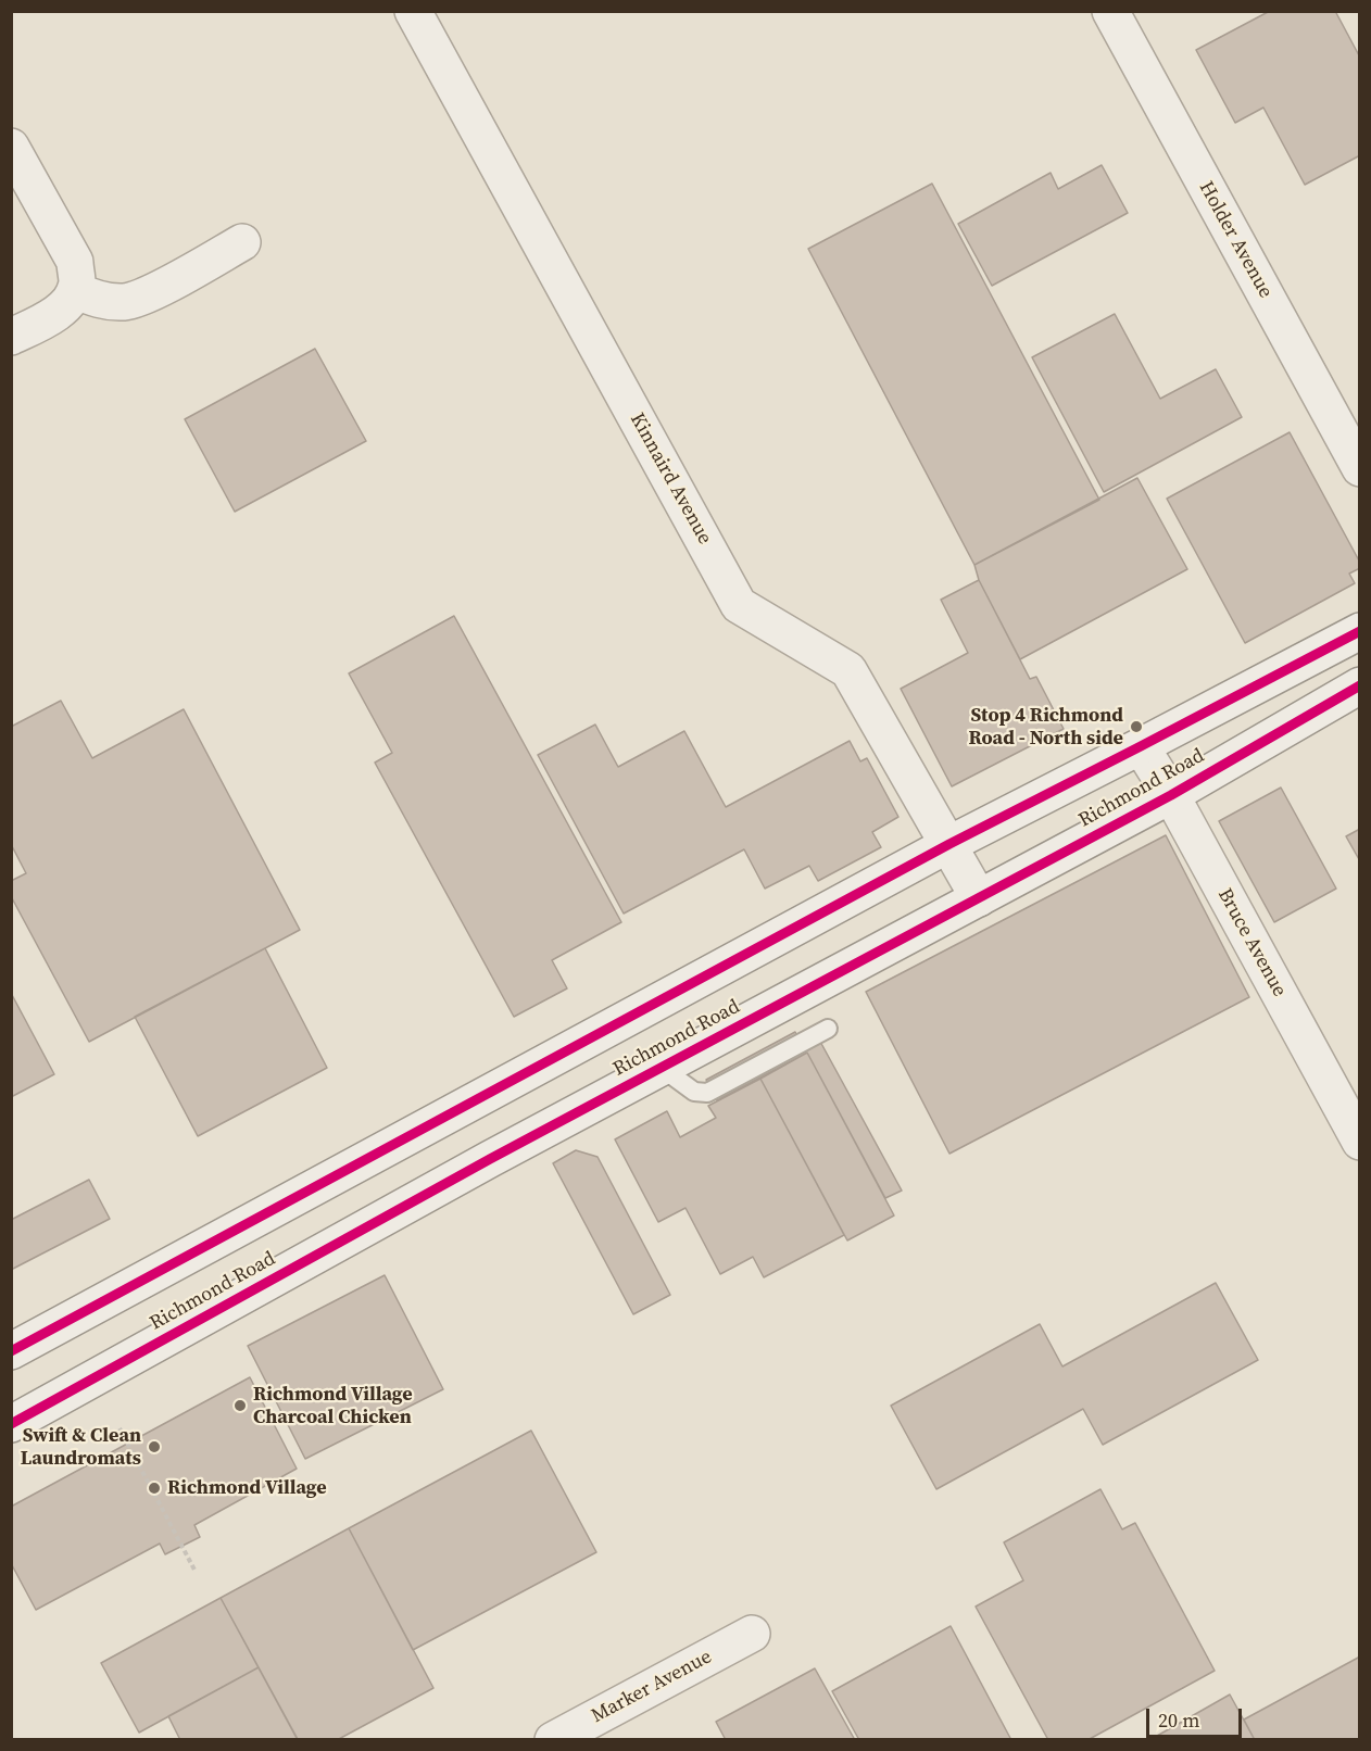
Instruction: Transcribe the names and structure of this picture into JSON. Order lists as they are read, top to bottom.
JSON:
{
  "streets": {
    "main road": [
      "Holder Avenue",
      "Kinnaird Avenue",
      "Richmond Road",
      "Bruce Avenue",
      "Marker Avenue"
    ]
  },
  "crossings": [
    ["Kinnaird Avenue", "Richmond Road"],
    ["Richmond Road", "Bruce Avenue"]
  ],
  "places": [
    "Stop 4 Richmond Road - North side",
    "Richmond Village Charcoal Chicken",
    "Swift & Clean Laundromats",
    "Richmond Village"
  ],
  "scale_bar": "20 m"
}
